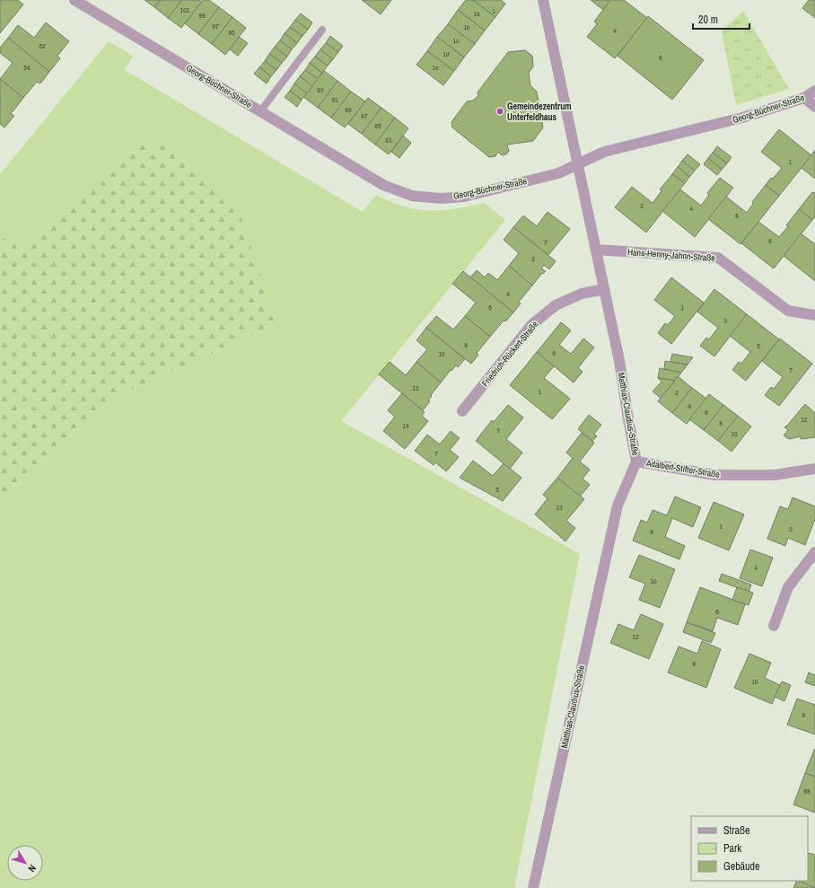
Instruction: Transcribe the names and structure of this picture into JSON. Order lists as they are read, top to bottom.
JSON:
{
  "streets": {
    "street": [
      "Georg-Büchner-Straße",
      "Hans-Henny-Jahnn-Straße",
      "Friedrich-Rückert-Straße",
      "Matthias-Claudius-Straße",
      "Adalbert-Stifter-Straße"
    ]
  },
  "crossings": [
    ["Georg-Büchner-Straße", "Matthias-Claudius-Straße"],
    ["Hans-Henny-Jahnn-Straße", "Matthias-Claudius-Straße"],
    ["Friedrich-Rückert-Straße", "Matthias-Claudius-Straße"],
    ["Matthias-Claudius-Straße", "Adalbert-Stifter-Straße"]
  ],
  "places": ["Gemeindezentrum Unterfeldhaus"],
  "house_numbers": [
    "101",
    "1",
    "1a",
    "99",
    "97",
    "1b",
    "4",
    "95",
    "1c",
    "52",
    "1d",
    "6",
    "54",
    "1e",
    "93",
    "91",
    "89",
    "87",
    "85",
    "83",
    "1",
    "2",
    "4",
    "6",
    "8",
    "7",
    "2",
    "4",
    "6",
    "1",
    "3",
    "8",
    "5",
    "9",
    "10",
    "7",
    "12",
    "1",
    "2",
    "4",
    "6",
    "12",
    "8",
    "14",
    "3",
    "10",
    "7",
    "5",
    "13",
    "1",
    "2",
    "8",
    "4",
    "10",
    "6",
    "12",
    "8",
    "10",
    "9",
    "89"
  ],
  "legend": ["Straße", "Park", "Gebäude"],
  "scale_bar": "20 m",
  "north": "bottom right"
}
